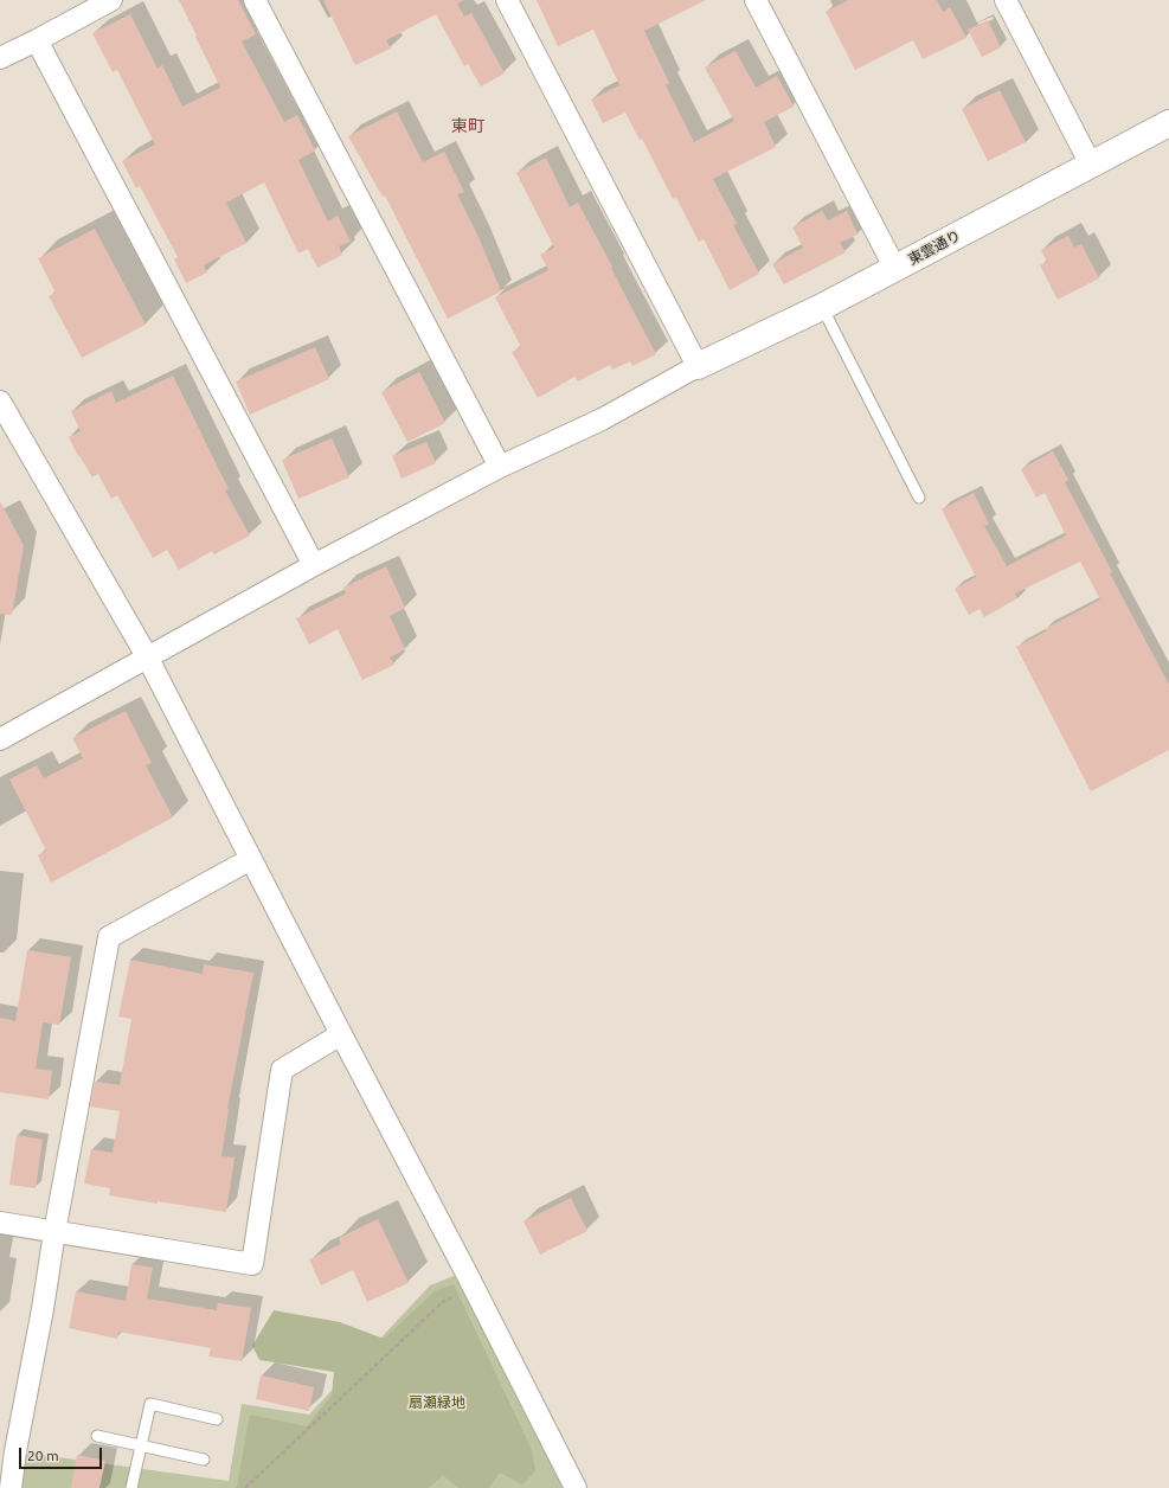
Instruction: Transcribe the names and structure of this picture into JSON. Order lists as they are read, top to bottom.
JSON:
{
  "streets": {
    "street": ["東雲通り"]
  },
  "districts": ["東町"],
  "parks": ["扇瀬緑地"],
  "scale_bar": "20 m"
}
